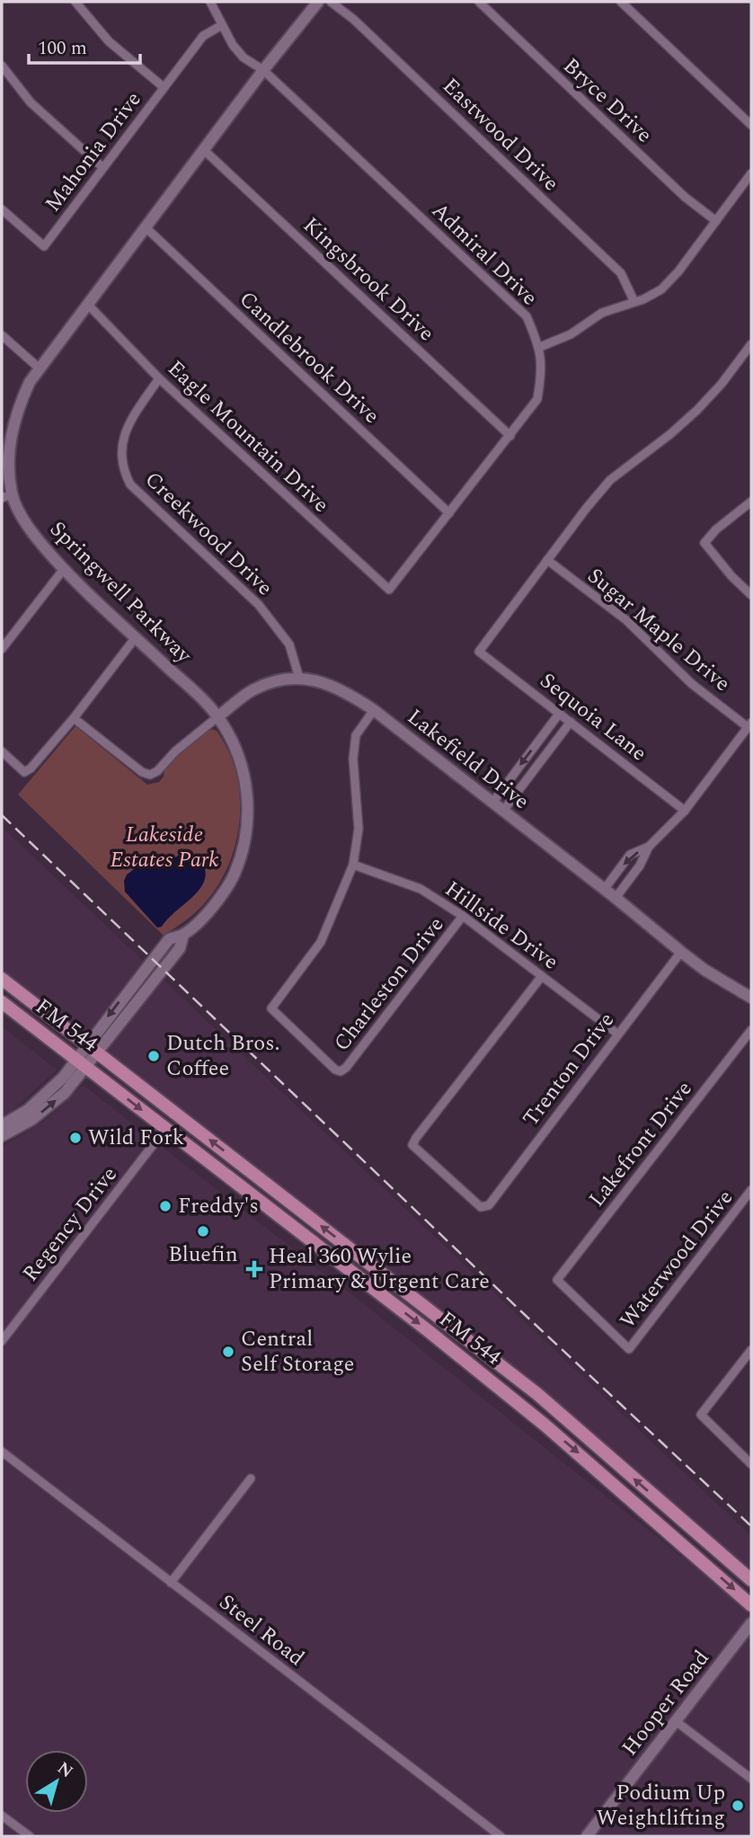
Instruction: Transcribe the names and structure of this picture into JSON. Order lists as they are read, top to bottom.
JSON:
{
  "streets": {
    "main road": ["FM 544"],
    "street": [
      "Bryce Drive",
      "Eastwood Drive",
      "Mahonia Drive",
      "Admiral Drive",
      "Kingsbrook Drive",
      "Candlebrook Drive",
      "Eagle Mountain Drive",
      "Creekwood Drive",
      "Springwell Parkway",
      "Sugar Maple Drive",
      "Sequoia Lane",
      "Lakefield Drive",
      "Hillside Drive",
      "Charleston Drive",
      "Trenton Drive",
      "Lakefront Drive",
      "Regency Drive",
      "Waterwood Drive",
      "Steel Road",
      "Hooper Road"
    ]
  },
  "crossings": [
    ["Mahonia Drive", "Admiral Drive"],
    ["Admiral Drive", "Kingsbrook Drive"],
    ["Admiral Drive", "Candlebrook Drive"],
    ["Admiral Drive", "Eagle Mountain Drive"],
    ["Admiral Drive", "Springwell Parkway"],
    ["Kingsbrook Drive", "Springwell Parkway"],
    ["Candlebrook Drive", "Springwell Parkway"],
    ["Eagle Mountain Drive", "Creekwood Drive"],
    ["Eagle Mountain Drive", "Springwell Parkway"],
    ["Creekwood Drive", "Lakefield Drive"],
    ["Springwell Parkway", "Lakefield Drive"],
    ["Springwell Parkway", "FM 544"],
    ["Sugar Maple Drive", "Sequoia Lane"],
    ["Lakefield Drive", "Trenton Drive"],
    ["Hillside Drive", "Charleston Drive"],
    ["Hillside Drive", "Trenton Drive"],
    ["FM 544", "Regency Drive"],
    ["Lakefront Drive", "Waterwood Drive"]
  ],
  "parks": ["Lakeside Estates Park"],
  "places": {
    "other": [
      "Dutch Bros. Coffee",
      "Wild Fork",
      "Freddy's",
      "Bluefin",
      "Central Self Storage",
      "Podium Up Weightlifting"
    ],
    "health": ["Heal 360 Wylie Primary & Urgent Care"]
  },
  "scale_bar": "100 m",
  "north": "top right"
}
